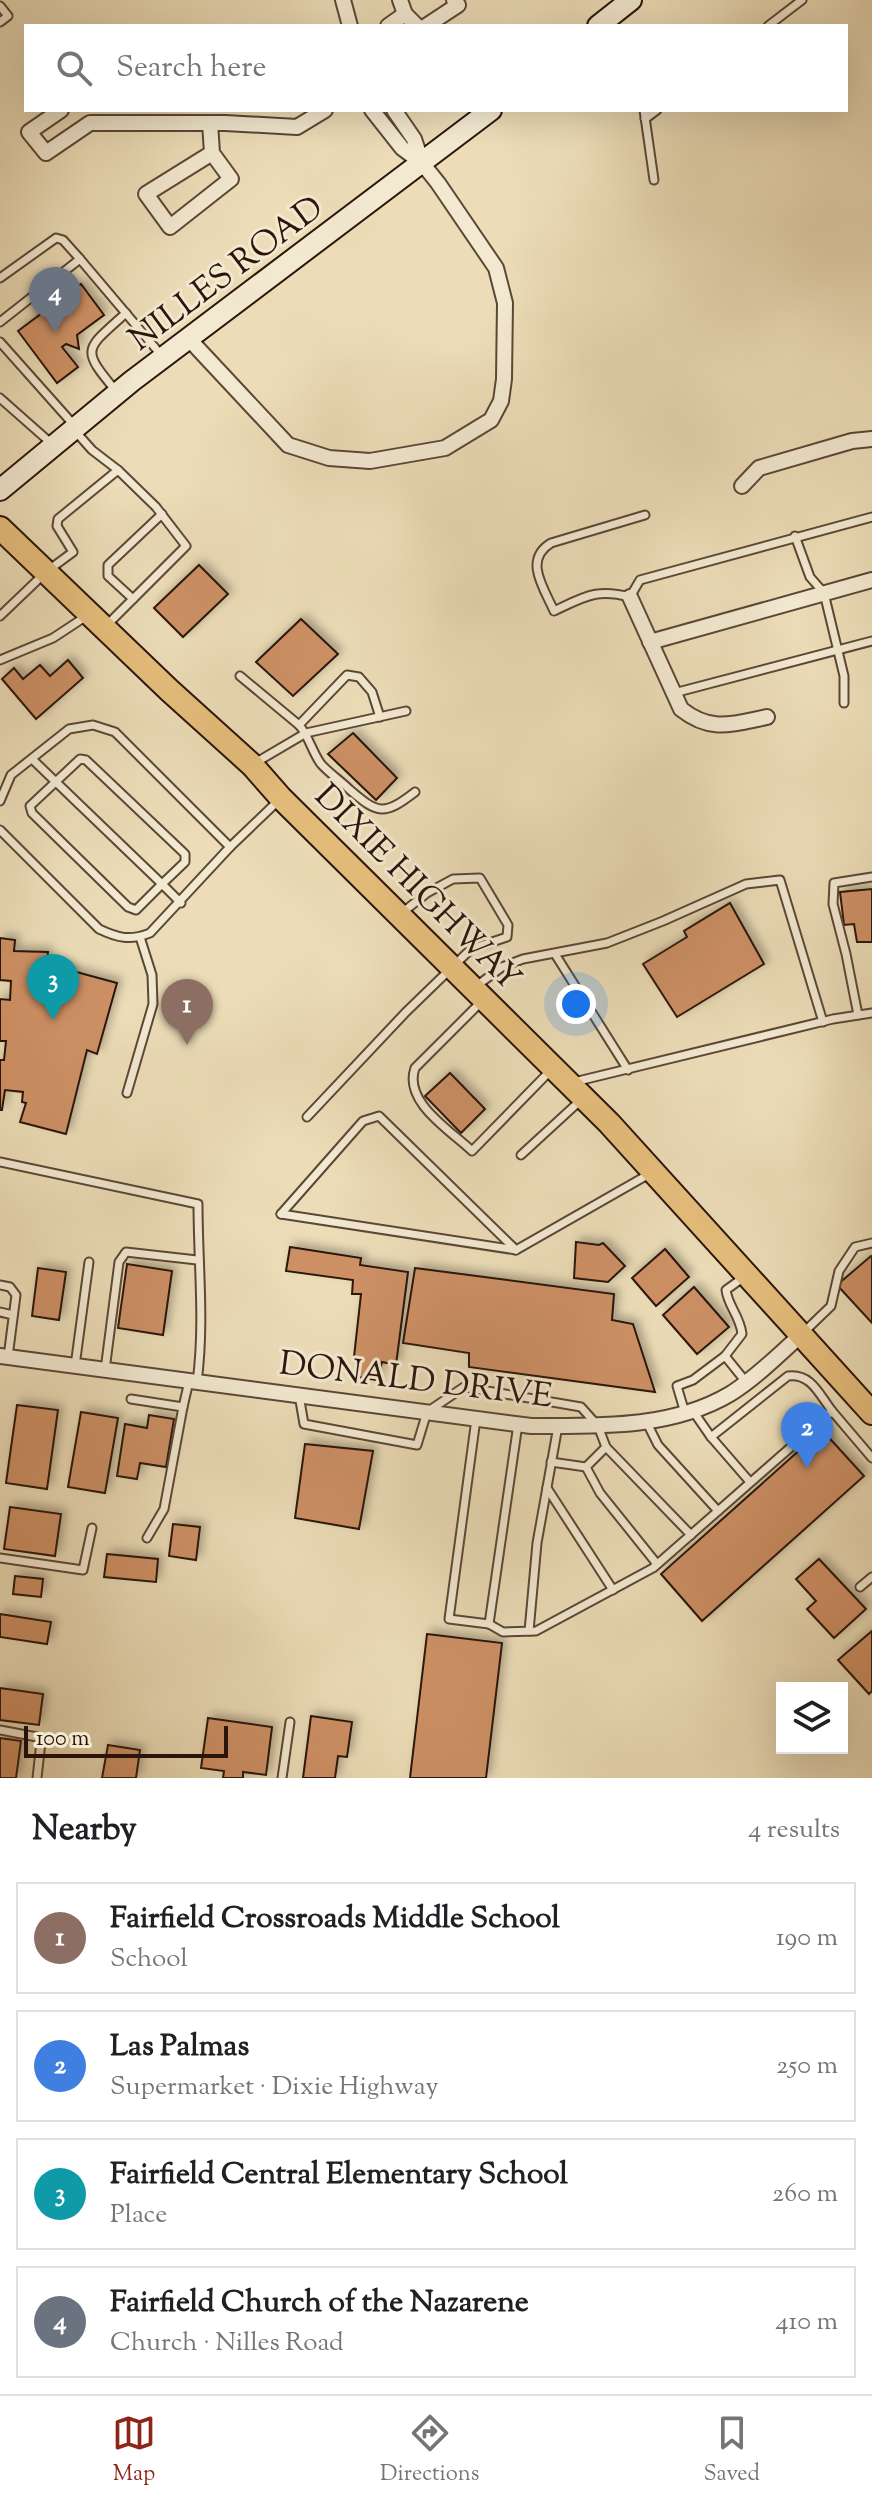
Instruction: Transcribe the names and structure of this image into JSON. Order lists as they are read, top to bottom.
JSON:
{
  "streets": {
    "main road": ["DIXIE HIGHWAY"],
    "street": ["NILLES ROAD", "DONALD DRIVE"]
  },
  "crossings": [
    ["DIXIE HIGHWAY", "DONALD DRIVE"]
  ],
  "scale_bar": "100 m",
  "page": {
    "search": "Search here",
    "pins": [
      "4",
      "3",
      "1",
      "2"
    ],
    "scale": "100 m",
    "heading": ["Nearby", "4 results"],
    "list": [
      {
        "mark": "1",
        "name": "Fairfield Crossroads Middle School",
        "note": "School",
        "value": "190 m"
      },
      {
        "mark": "2",
        "name": "Las Palmas",
        "note": "Supermarket · Dixie Highway",
        "value": "250 m"
      },
      {
        "mark": "3",
        "name": "Fairfield Central Elementary School",
        "note": "Place",
        "value": "260 m"
      },
      {
        "mark": "4",
        "name": "Fairfield Church of the Nazarene",
        "note": "Church · Nilles Road",
        "value": "410 m"
      }
    ],
    "nav": ["Map", "Directions", "Saved"]
  }
}
